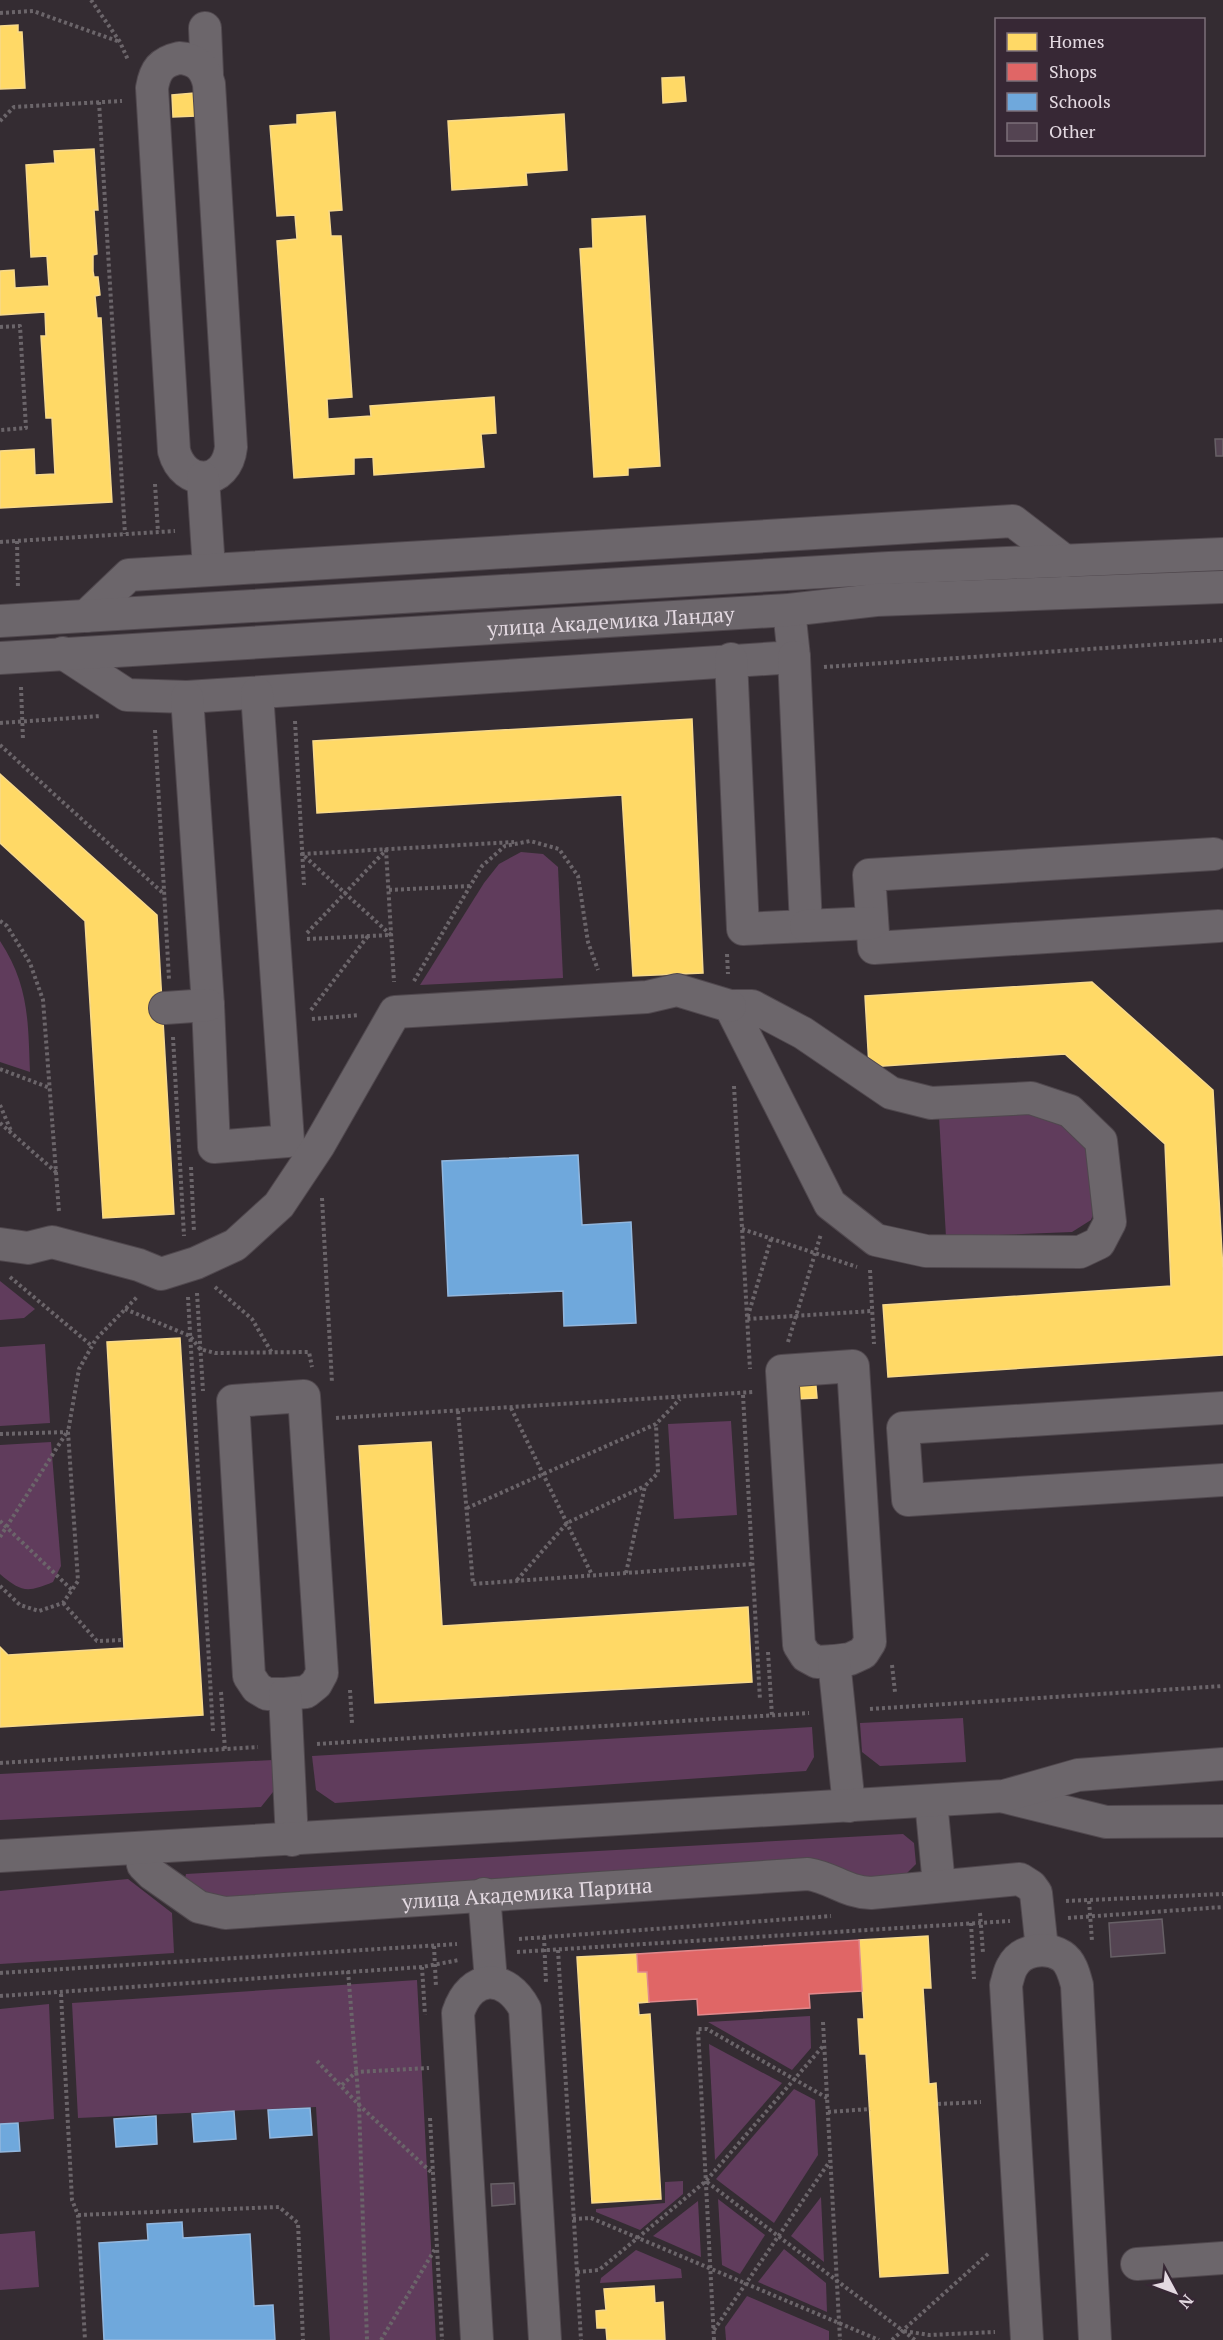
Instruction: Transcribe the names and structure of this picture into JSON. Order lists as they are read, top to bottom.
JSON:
{
  "streets": {
    "street": ["улица Академика Ландау", "улица Академика Парина"]
  },
  "legend": [
    "Homes",
    "Shops",
    "Schools",
    "Other"
  ],
  "north": "bottom right"
}
